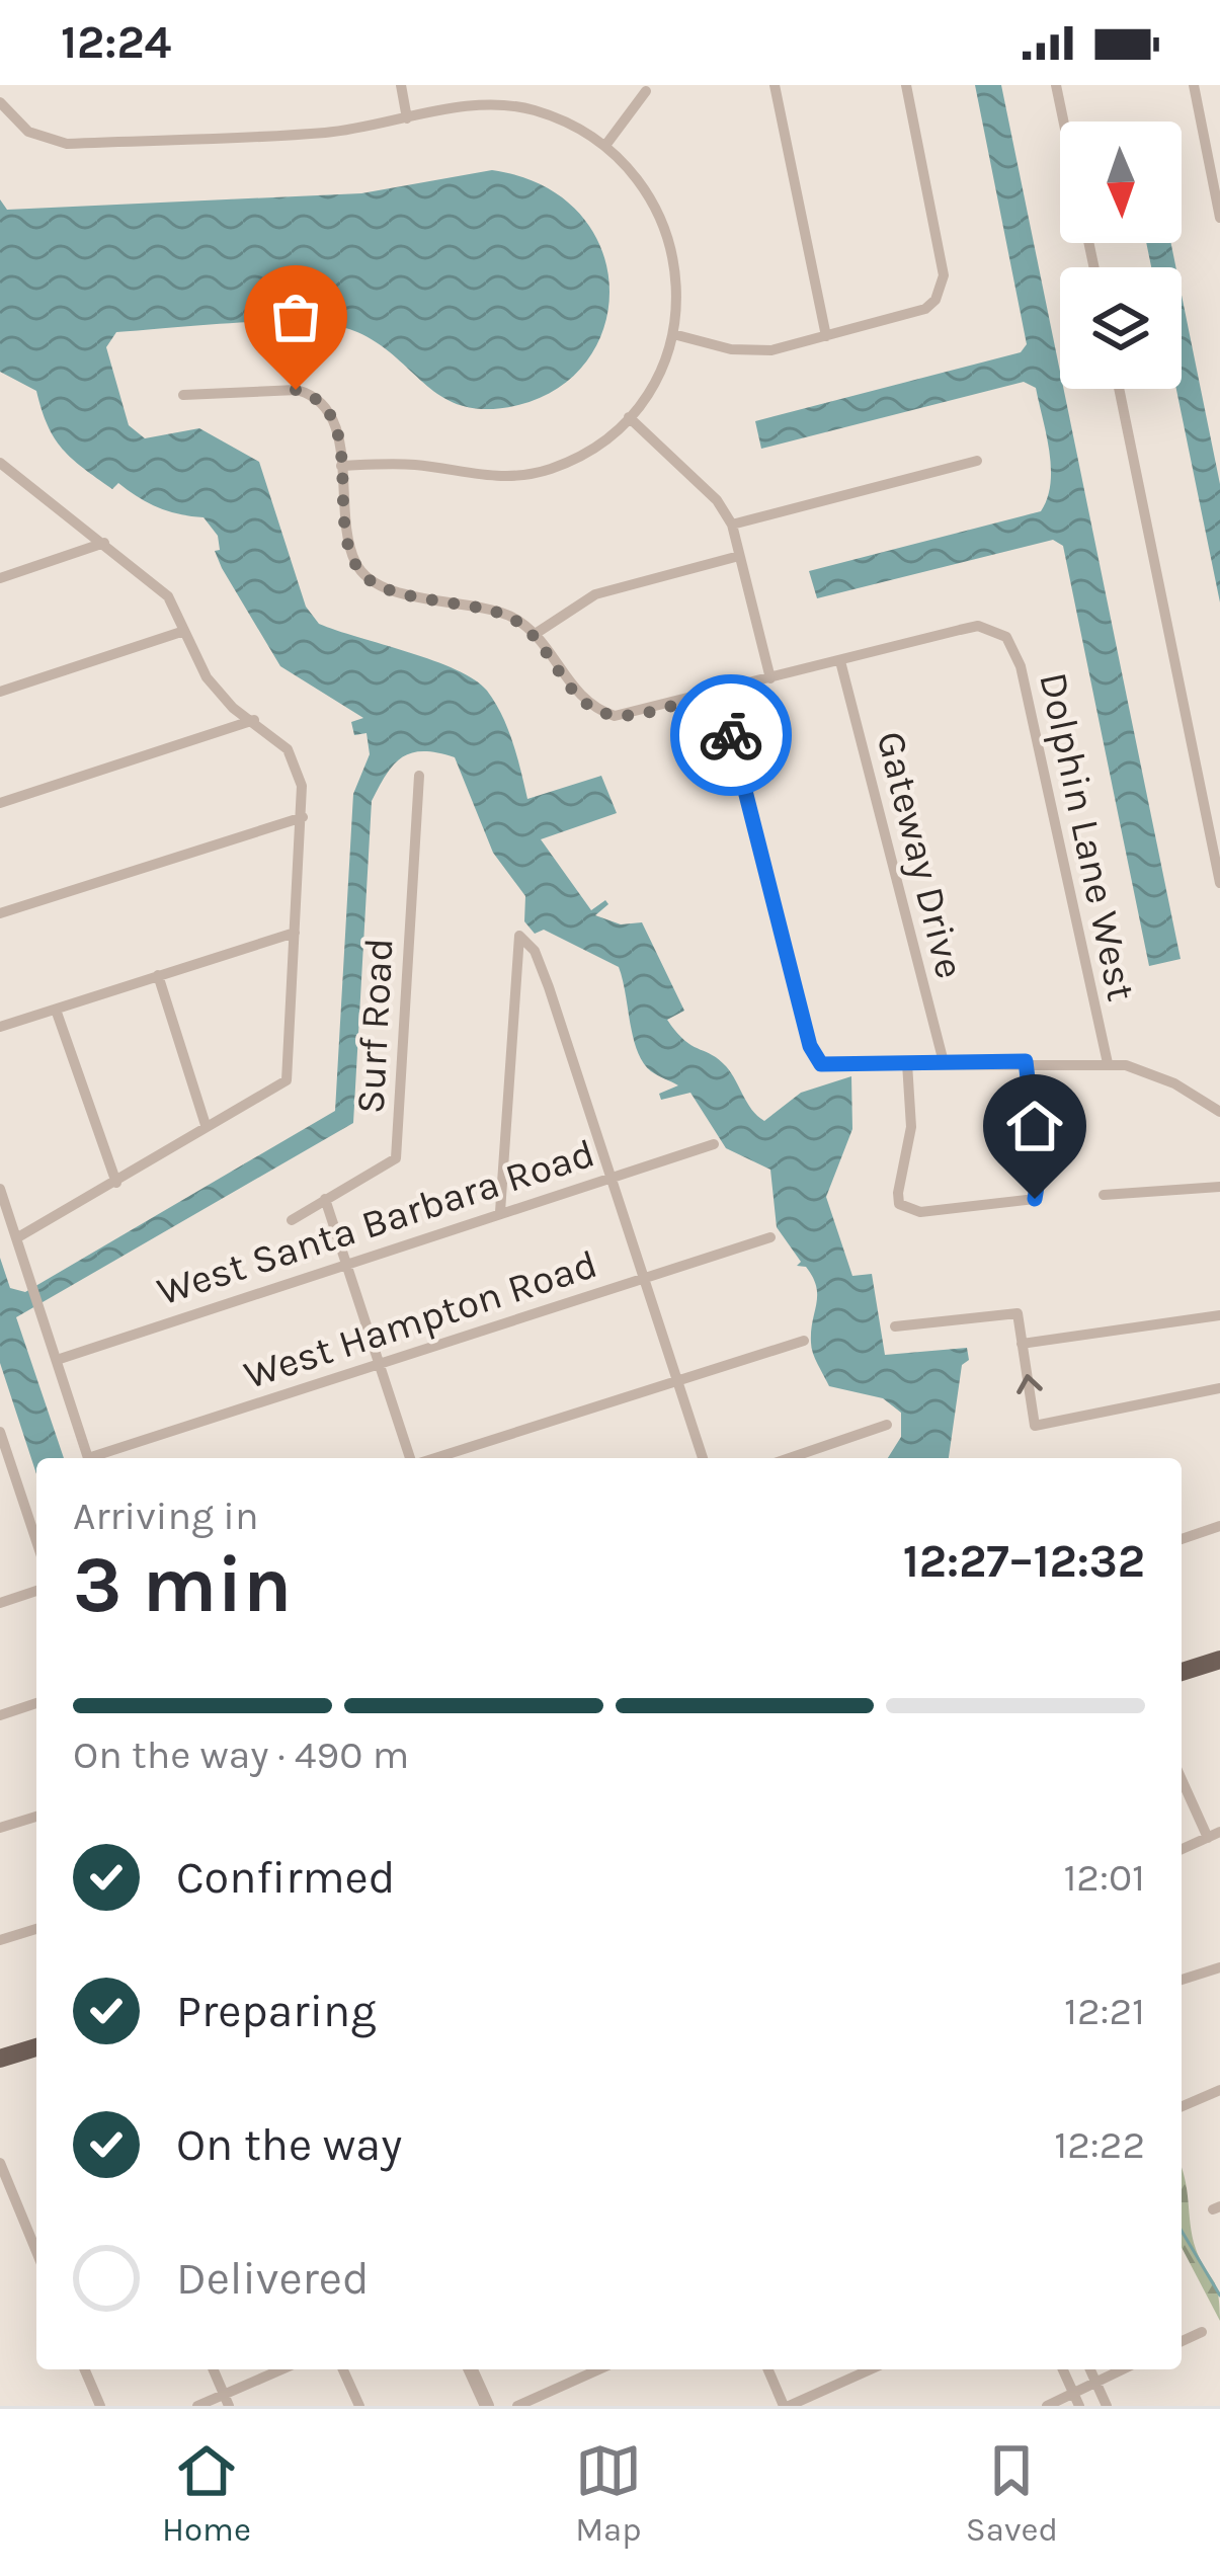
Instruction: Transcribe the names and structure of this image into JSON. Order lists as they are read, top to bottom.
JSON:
{
  "streets": {
    "street": [
      "Dolphin Lane West",
      "Gateway Drive",
      "Surf Road",
      "West Santa Barbara Road",
      "West Hampton Road"
    ]
  },
  "crossings": [
    ["Dolphin Lane West", "Gateway Drive"]
  ],
  "north": "bottom",
  "page": {
    "status": "12:24",
    "heading": ["3 min", "Arriving in", "12:27–12:32"],
    "bar": "On the way · 490 m",
    "list": [
      ["Confirmed", "12:01"],
      ["Preparing", "12:21"],
      ["On the way", "12:22"],
      "Delivered"
    ],
    "tabs": ["Home", "Map", "Saved"]
  }
}
